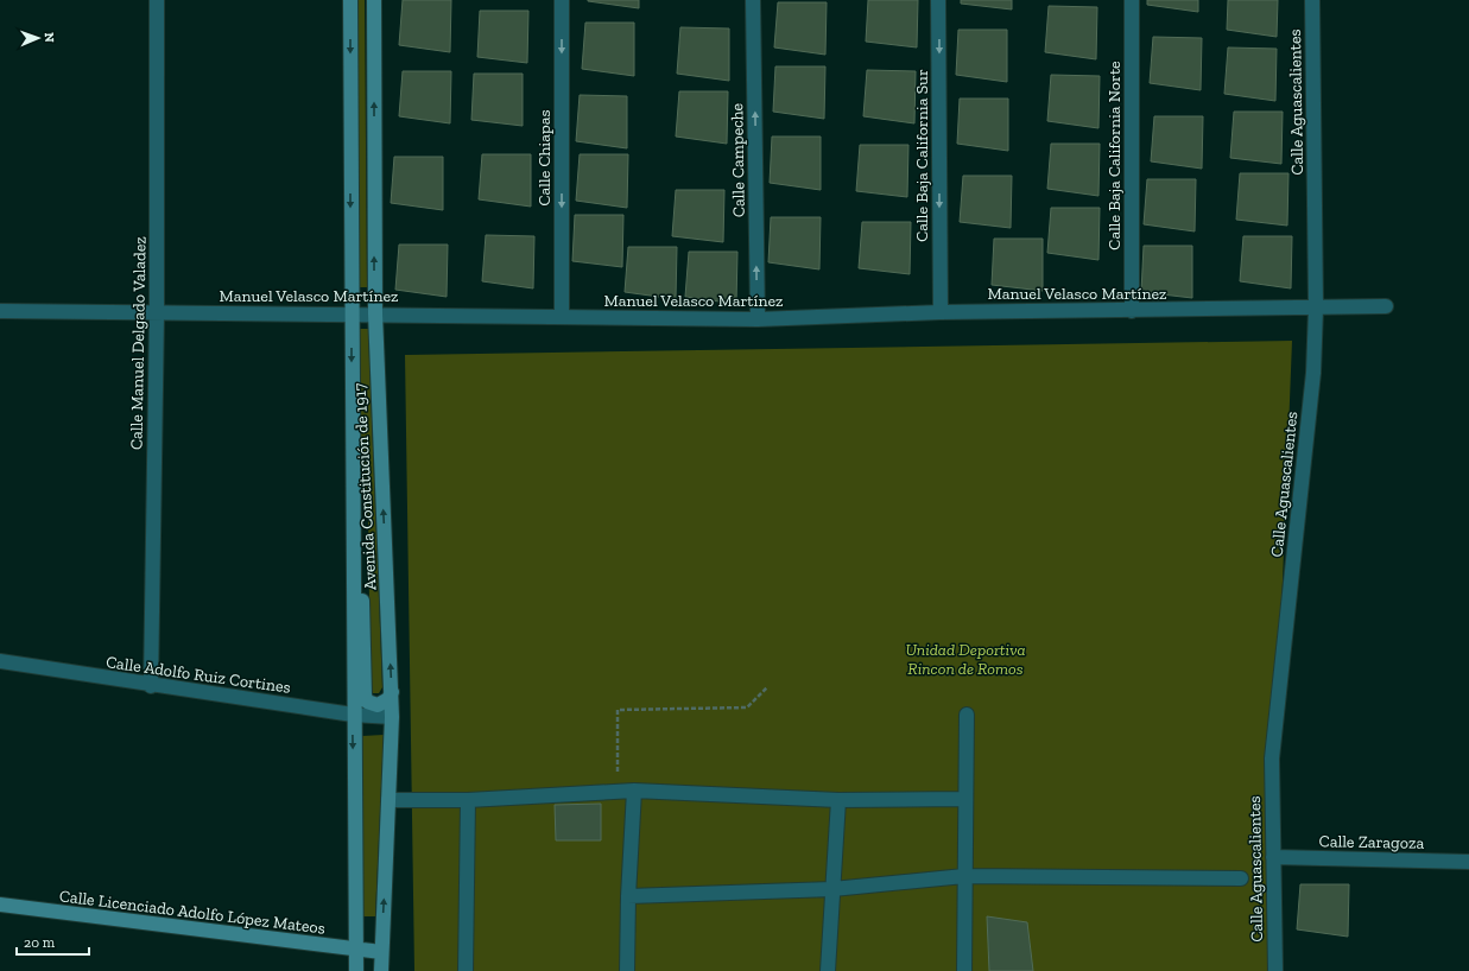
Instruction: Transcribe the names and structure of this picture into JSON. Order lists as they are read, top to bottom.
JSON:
{
  "streets": {
    "street": [
      "Calle Aguascalientes",
      "Calle Baja California Sur",
      "Calle Baja California Norte",
      "Calle Chiapas",
      "Calle Campeche",
      "Manuel Velasco Martínez",
      "Calle Manuel Delgado Valadez",
      "Avenida Constitución de 1917",
      "Calle Adolfo Ruiz Cortines",
      "Calle Zaragoza",
      "Calle Licenciado Adolfo López Mateos"
    ]
  },
  "crossings": [
    ["Calle Aguascalientes", "Manuel Velasco Martínez"],
    ["Calle Aguascalientes", "Calle Zaragoza"],
    ["Calle Baja California Sur", "Manuel Velasco Martínez"],
    ["Calle Baja California Norte", "Manuel Velasco Martínez"],
    ["Calle Chiapas", "Manuel Velasco Martínez"],
    ["Calle Campeche", "Manuel Velasco Martínez"],
    ["Manuel Velasco Martínez", "Calle Manuel Delgado Valadez"],
    ["Manuel Velasco Martínez", "Avenida Constitución de 1917"],
    ["Calle Manuel Delgado Valadez", "Calle Adolfo Ruiz Cortines"],
    ["Avenida Constitución de 1917", "Calle Adolfo Ruiz Cortines"],
    ["Avenida Constitución de 1917", "Calle Licenciado Adolfo López Mateos"]
  ],
  "one_way": ["Calle Baja California Sur", "Calle Chiapas", "Calle Campeche"],
  "parks": ["Unidad Deportiva Rincon de Romos"],
  "scale_bar": "20 m",
  "north": "right"
}
